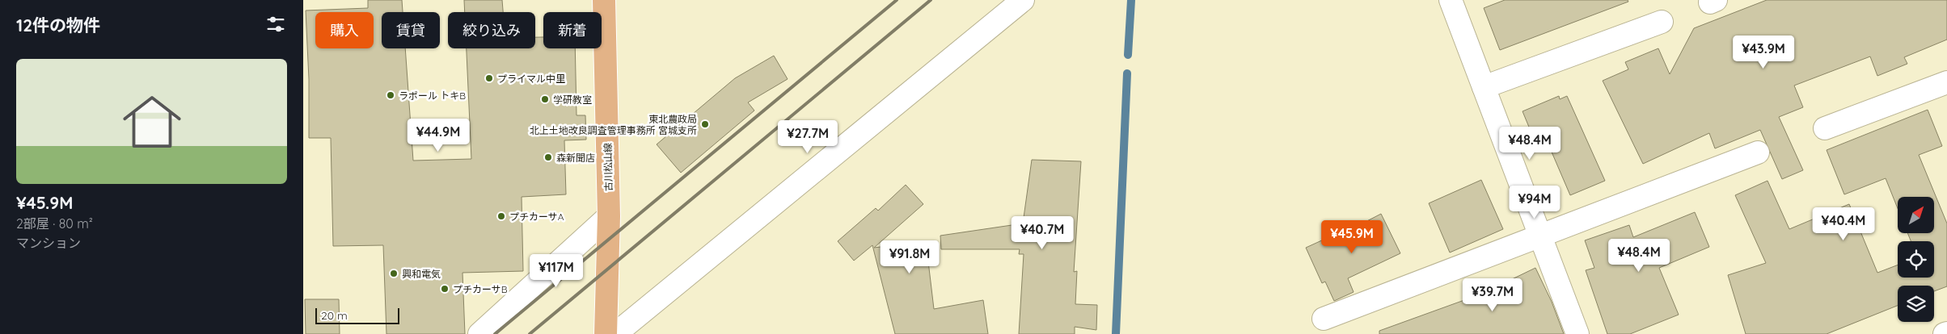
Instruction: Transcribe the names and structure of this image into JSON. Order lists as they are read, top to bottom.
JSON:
{
  "streets": {
    "main road": ["古川松山線"]
  },
  "places": [
    "プライマル中里",
    "ラポール トキB",
    "学研教室",
    "東北農政局 北上土地改良調査管理事務所 宮城支所",
    "森新聞店",
    "プチカーサA",
    "興和電気",
    "プチカーサB"
  ],
  "scale_bar": "20 m",
  "north": "top right",
  "page": {
    "heading": "12件の物件",
    "chip": [
      "購入",
      "賃貸",
      "絞り込み",
      "新着"
    ],
    "price": [
      "¥43.9M",
      "¥44.9M",
      "¥27.7M",
      "¥48.4M",
      "¥94M",
      "¥40.4M",
      "¥40.7M",
      "¥45.9M",
      "¥48.4M",
      "¥91.8M",
      "¥117M",
      "¥39.7M"
    ],
    "list": [
      {
        "name": "¥45.9M",
        "note": "2部屋 · 80 m² · マンション"
      }
    ],
    "scale": "20 m"
  }
}
